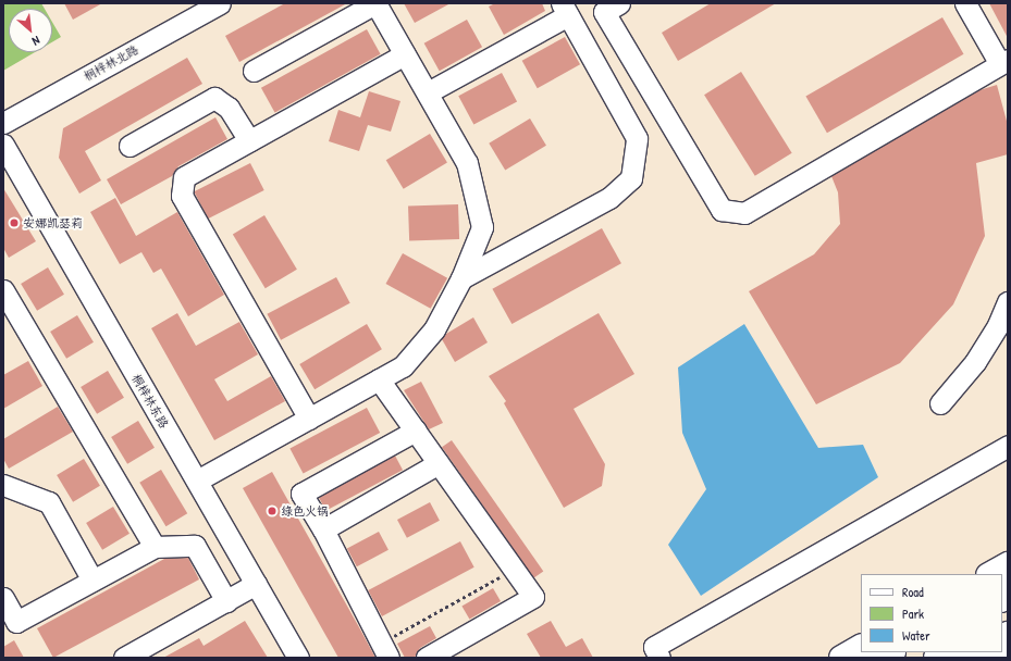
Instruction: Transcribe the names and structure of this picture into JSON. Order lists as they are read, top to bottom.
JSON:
{
  "streets": {
    "street": ["桐梓林北路", "桐梓林东路"]
  },
  "places": ["安娜凯瑟莉", "绿色火锅"],
  "legend": ["Road", "Park", "Water"],
  "north": "bottom right"
}
